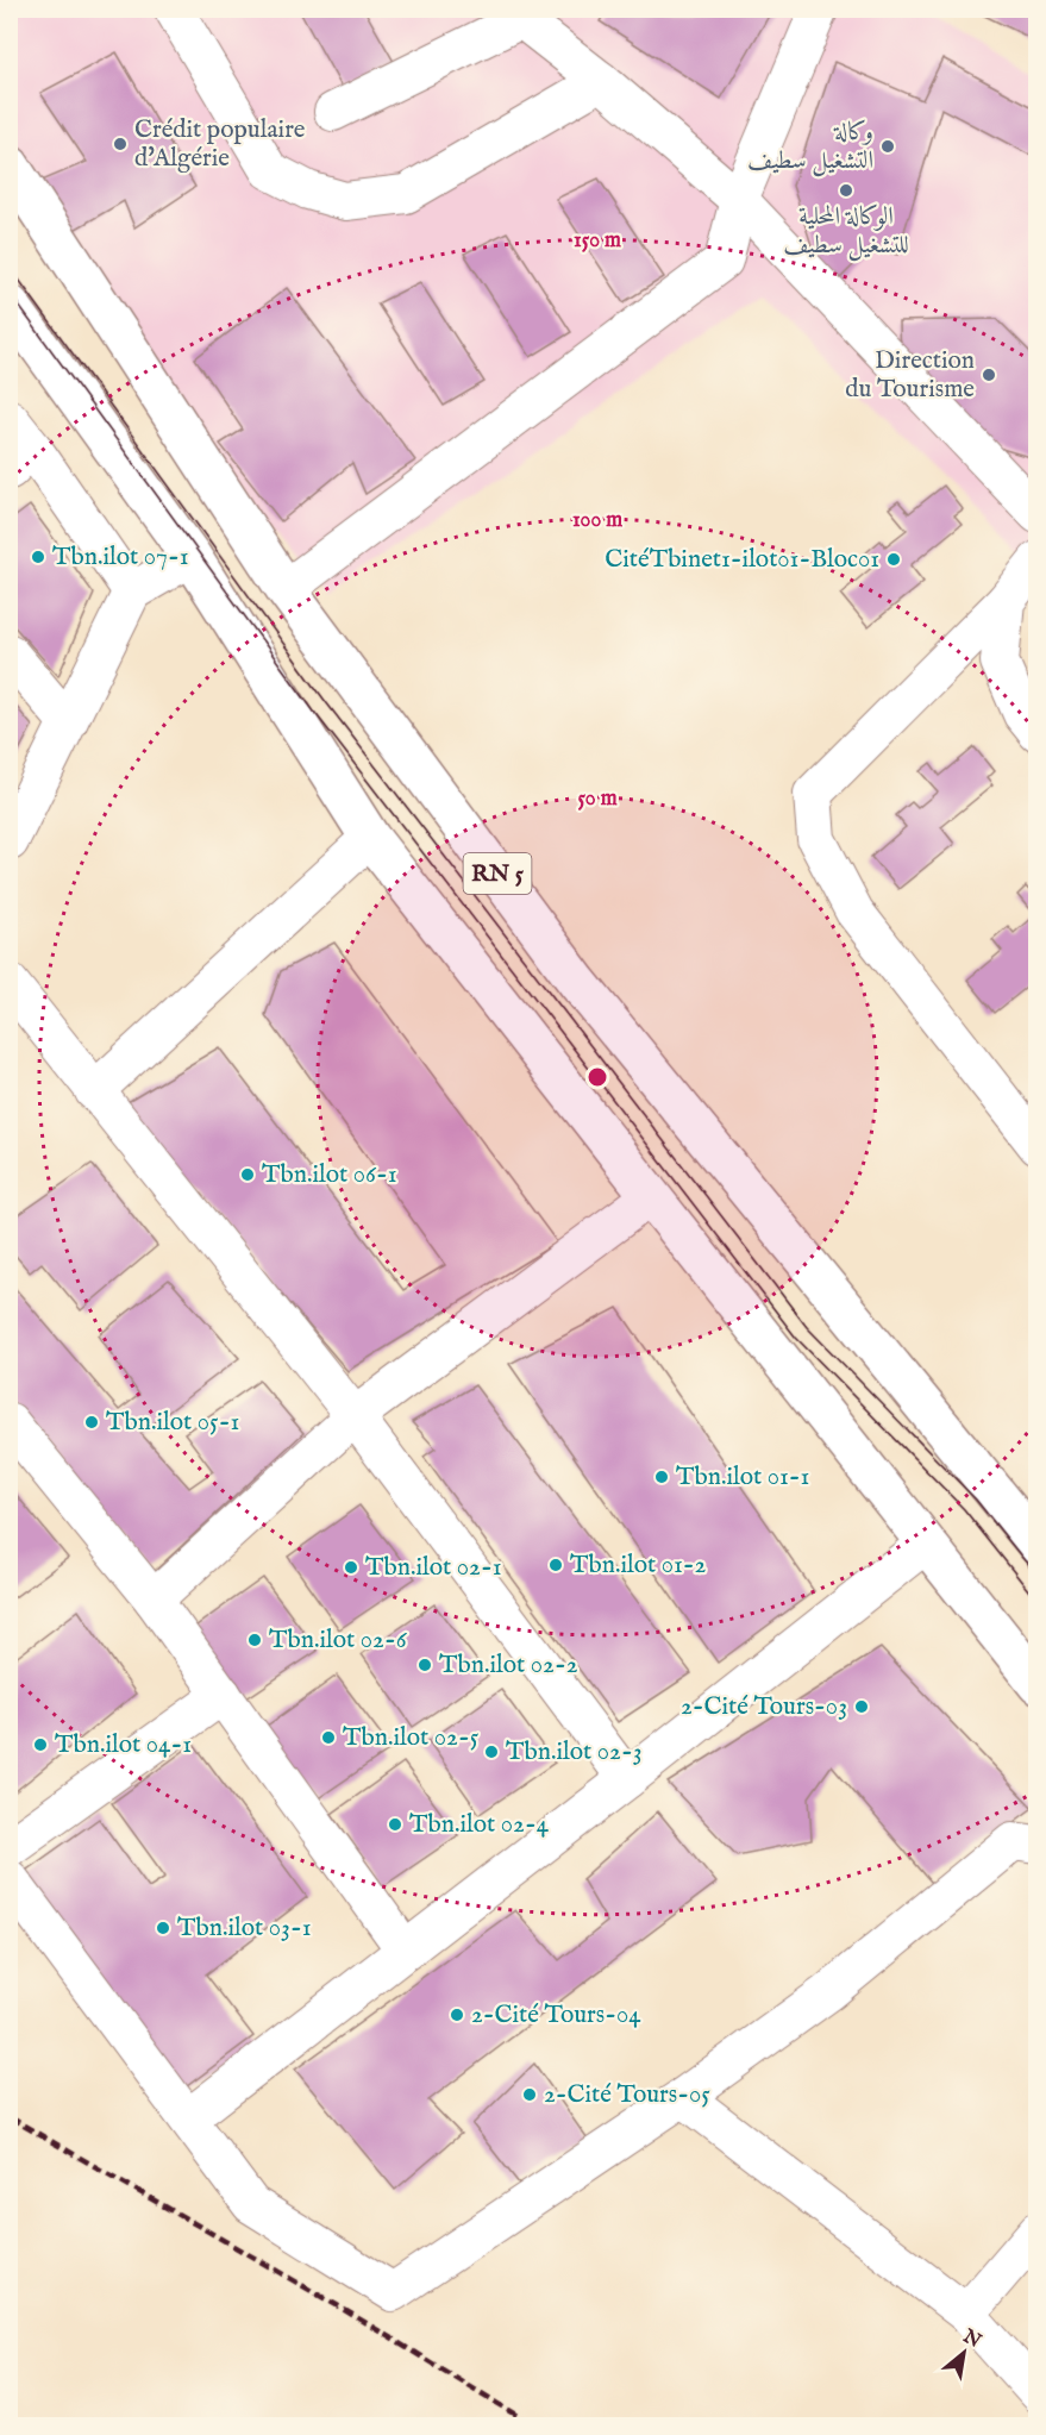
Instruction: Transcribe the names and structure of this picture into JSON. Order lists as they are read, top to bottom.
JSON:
{
  "streets": {
    "main road": ["RN 5"]
  },
  "places": [
    "Crédit populaire d'Algérie",
    "وكالة التشغيل سطيف",
    "الوكالة المحلية للتشغيل سطيف",
    "Direction du Tourisme",
    "Tbn.ilot 07-1",
    "CitéTbinet1-ilot01-Bloc01",
    "Tbn.ilot 06-1",
    "Tbn.ilot 05-1",
    "Tbn.ilot 01-1",
    "Tbn.ilot 01-2",
    "Tbn.ilot 02-1",
    "Tbn.ilot 02-6",
    "Tbn.ilot 02-2",
    "2-Cité Tours-03",
    "Tbn.ilot 02-5",
    "Tbn.ilot 04-1",
    "Tbn.ilot 02-3",
    "Tbn.ilot 02-4",
    "Tbn.ilot 03-1",
    "2-Cité Tours-04",
    "2-Cité Tours-05"
  ],
  "north": "top right",
  "rings": ["150 m", "100 m", "50 m"]
}
